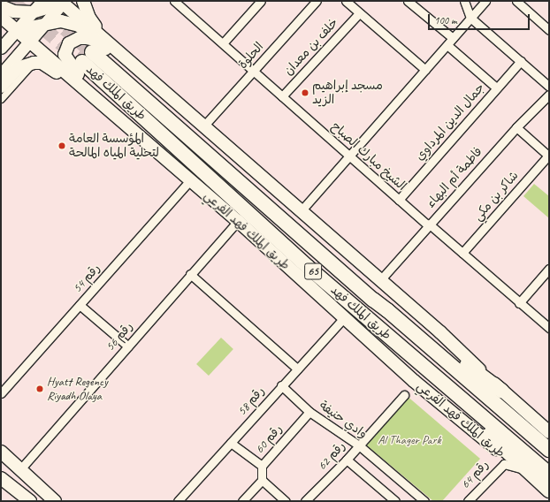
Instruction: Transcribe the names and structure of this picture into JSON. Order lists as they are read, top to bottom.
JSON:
{
  "streets": {
    "highway": ["طريق الملك فهد", "65"],
    "main road": ["طريق الملك فهد الفرعي"],
    "street": [
      "خلف بن معدان",
      "الحلوة",
      "جمال الدين المرداوي",
      "الشيخ مبارك الصباح",
      "فاطمة أم البهاء",
      "شاكر بن مكي",
      "رقم 54",
      "رقم 56",
      "رقم 58",
      "وادي حنيفة",
      "رقم 60",
      "رقم 62",
      "رقم 64"
    ]
  },
  "crossings": [
    ["خلف بن معدان", "الشيخ مبارك الصباح"],
    ["الحلوة", "الشيخ مبارك الصباح"],
    ["جمال الدين المرداوي", "الشيخ مبارك الصباح"],
    ["الشيخ مبارك الصباح", "فاطمة أم البهاء"],
    ["الشيخ مبارك الصباح", "شاكر بن مكي"],
    ["طريق الملك فهد الفرعي", "رقم 54"],
    ["طريق الملك فهد الفرعي", "رقم 56"],
    ["طريق الملك فهد الفرعي", "رقم 58"],
    ["طريق الملك فهد الفرعي", "رقم 64"],
    ["رقم 58", "وادي حنيفة"],
    ["وادي حنيفة", "رقم 60"],
    ["وادي حنيفة", "رقم 62"]
  ],
  "parks": ["Al Thager Park"],
  "places": ["مسجد إبراهيم الزيد", "المؤسسة العامة لتحلية المياه المالحة", "Hyatt Regency Riyadh Olaya"],
  "scale_bar": "100 m"
}
